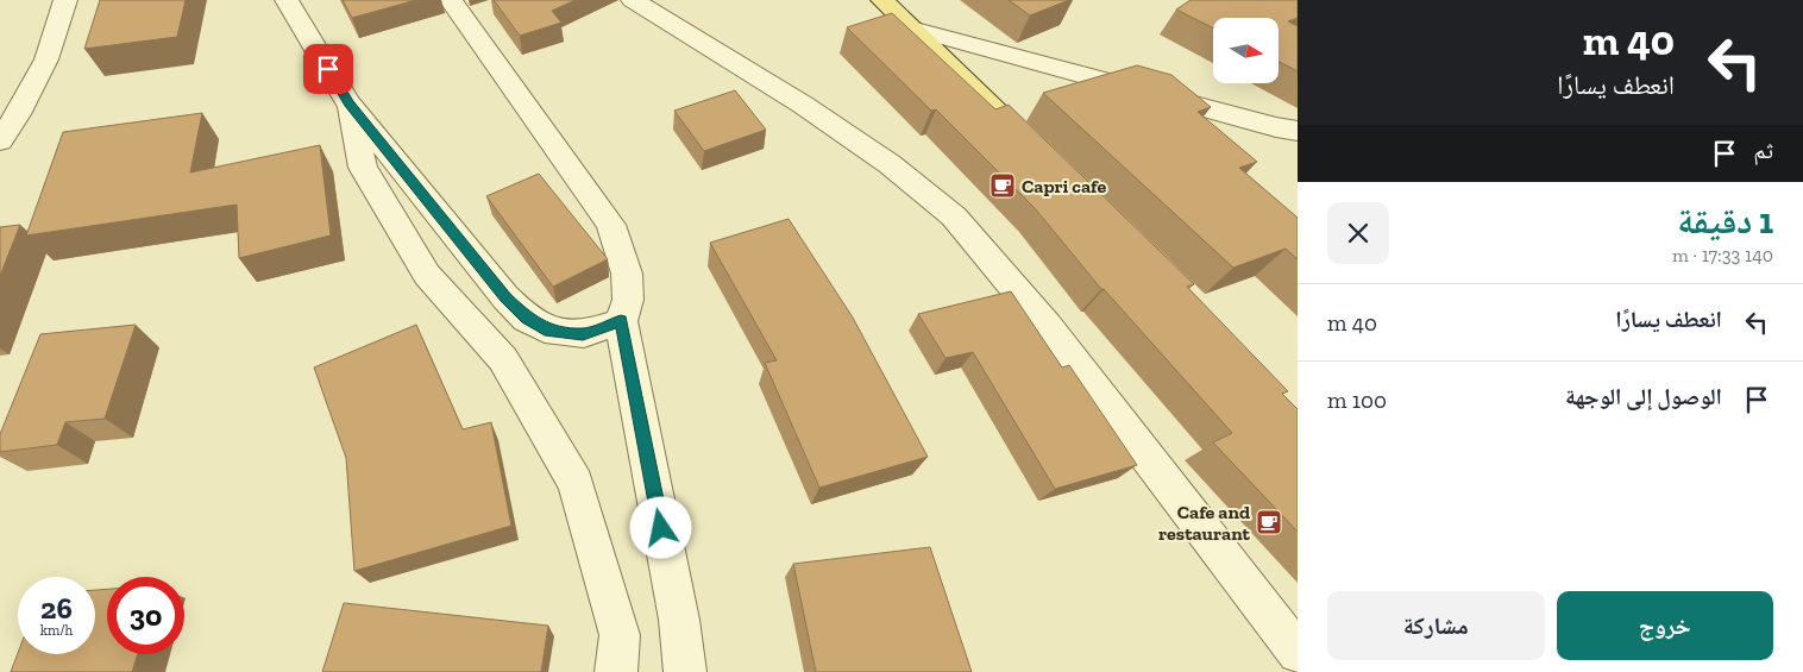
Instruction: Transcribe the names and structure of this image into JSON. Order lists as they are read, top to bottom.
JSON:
{
  "places": {
    "cafe": ["Capri cafe", "Cafe and restaurant"]
  },
  "north": "right",
  "page": {
    "turn": ["40 m", "انعطف يسارًا"],
    "then": "ثم",
    "heading": ["1 دقيقة", "140 m · 17:33"],
    "list": [
      {
        "name": "انعطف يسارًا",
        "value": "40 m"
      },
      {
        "name": "الوصول إلى الوجهة",
        "value": "100 m"
      }
    ],
    "speed": "26 km/h",
    "limit": "30",
    "buttons": ["خروج", "مشاركة"]
  }
}
